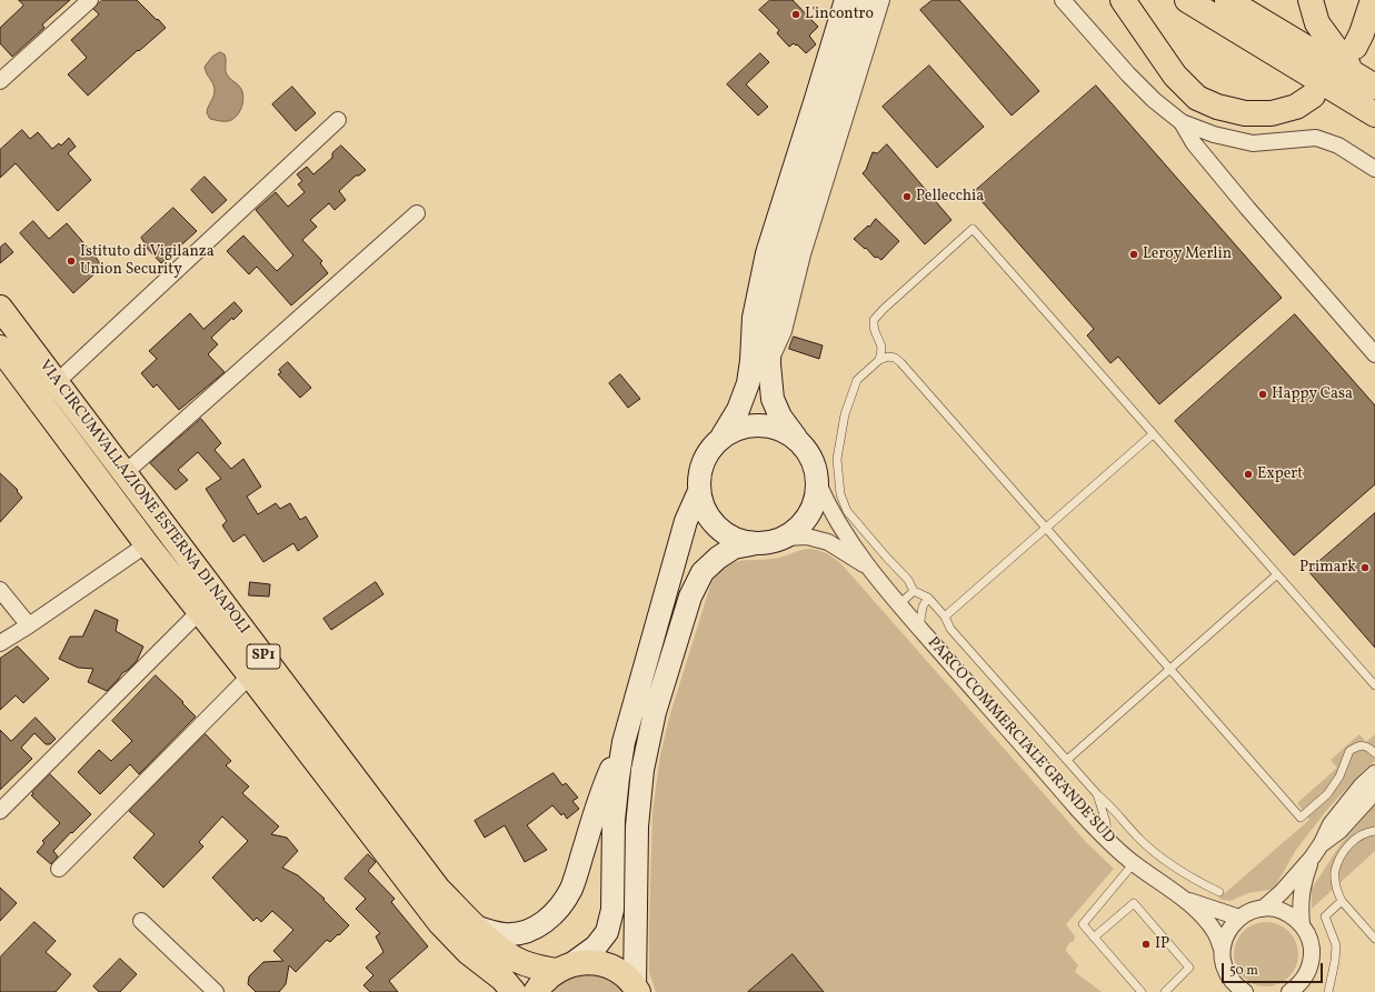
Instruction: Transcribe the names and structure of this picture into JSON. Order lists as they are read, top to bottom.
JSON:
{
  "streets": {
    "main road": ["VIA CIRCUMVALLAZIONE ESTERNA DI NAPOLI", "SP1"],
    "street": ["PARCO COMMERCIALE GRANDE SUD"]
  },
  "places": [
    "L'incontro",
    "Pellecchia",
    "Leroy Merlin",
    "Istituto di Vigilanza Union Security",
    "Happy Casa",
    "Expert",
    "Primark",
    "IP"
  ],
  "scale_bar": "50 m"
}
